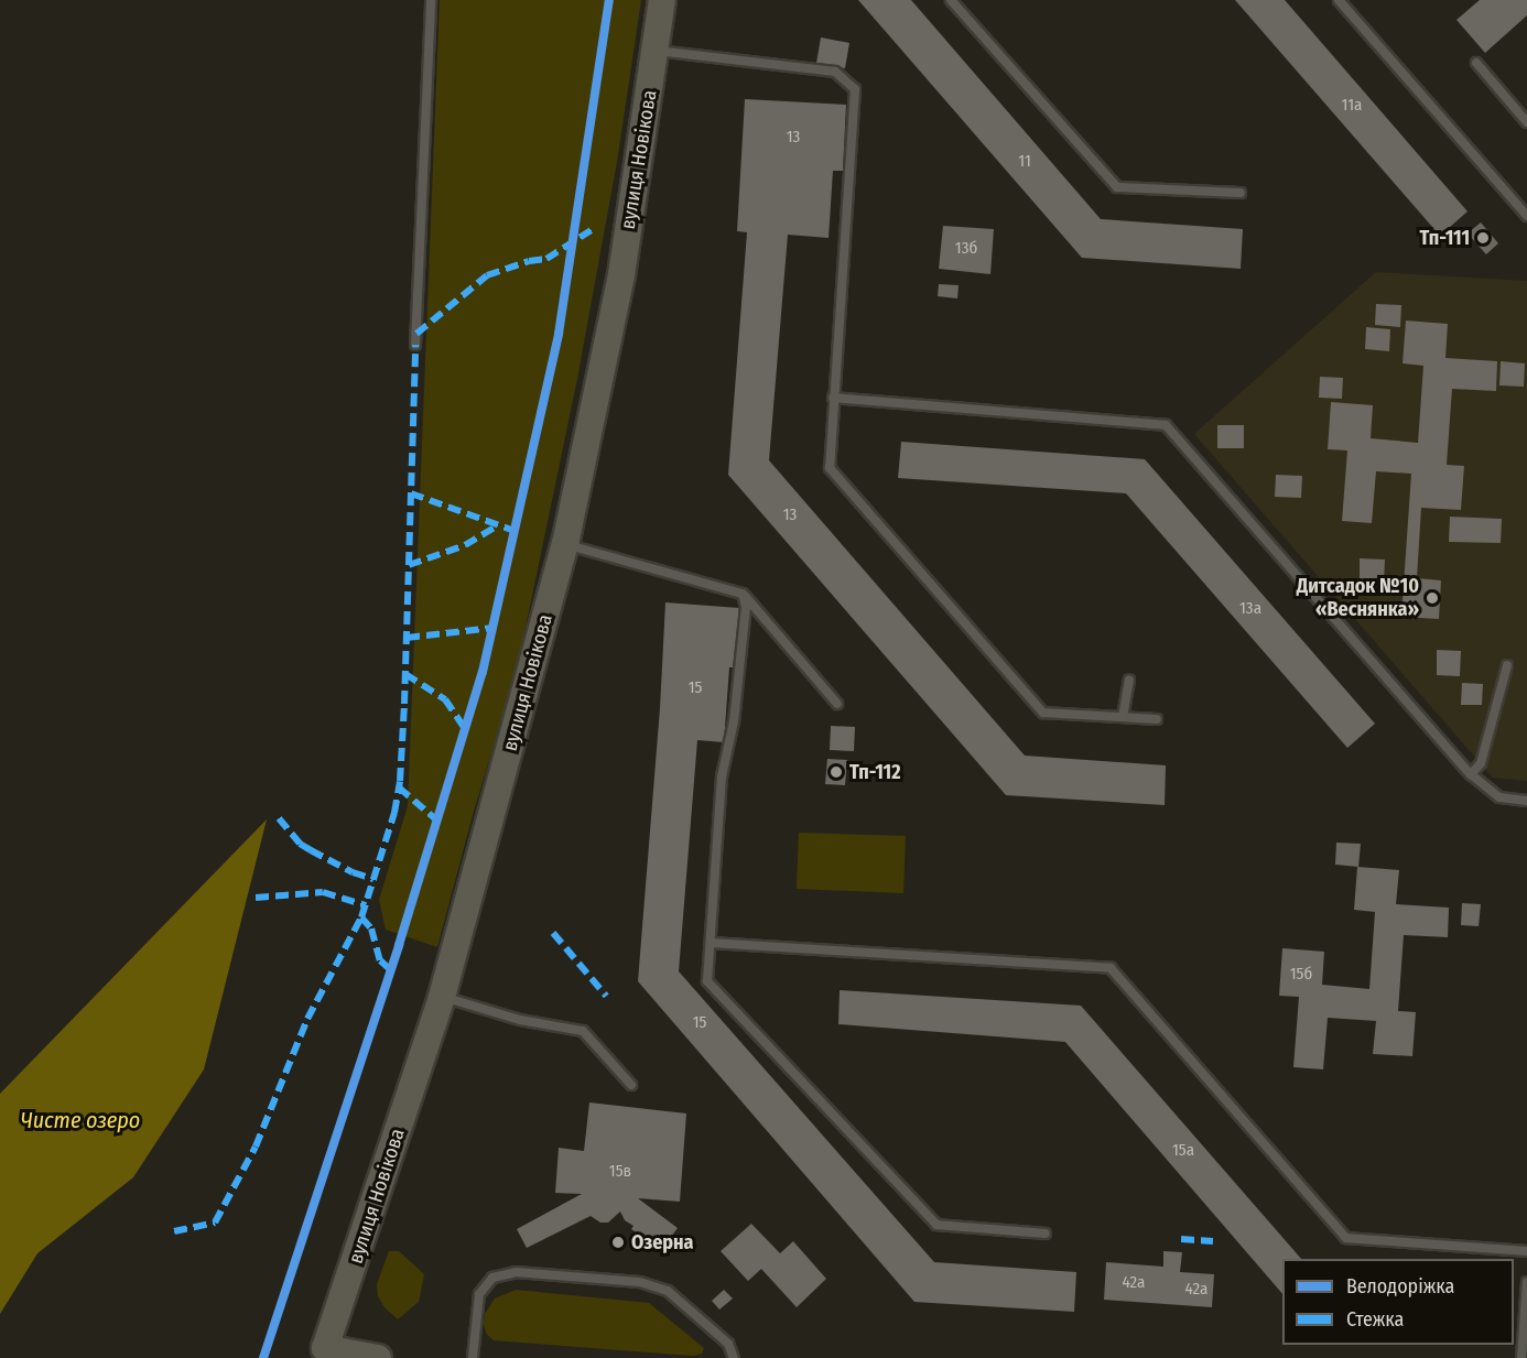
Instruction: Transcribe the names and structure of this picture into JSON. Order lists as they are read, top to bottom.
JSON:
{
  "streets": {
    "main road": ["вулиця Новікова"]
  },
  "water": ["Чисте озеро"],
  "places": [
    "Тп-111",
    "Дитсадок №10 «Веснянка»",
    "Тп-112",
    "Озерна"
  ],
  "house_numbers": [
    "11а",
    "13",
    "11",
    "13б",
    "13",
    "13а",
    "15",
    "15б",
    "15",
    "15а",
    "15в",
    "42а",
    "42а"
  ],
  "legend": ["Велодоріжка", "Стежка"]
}
